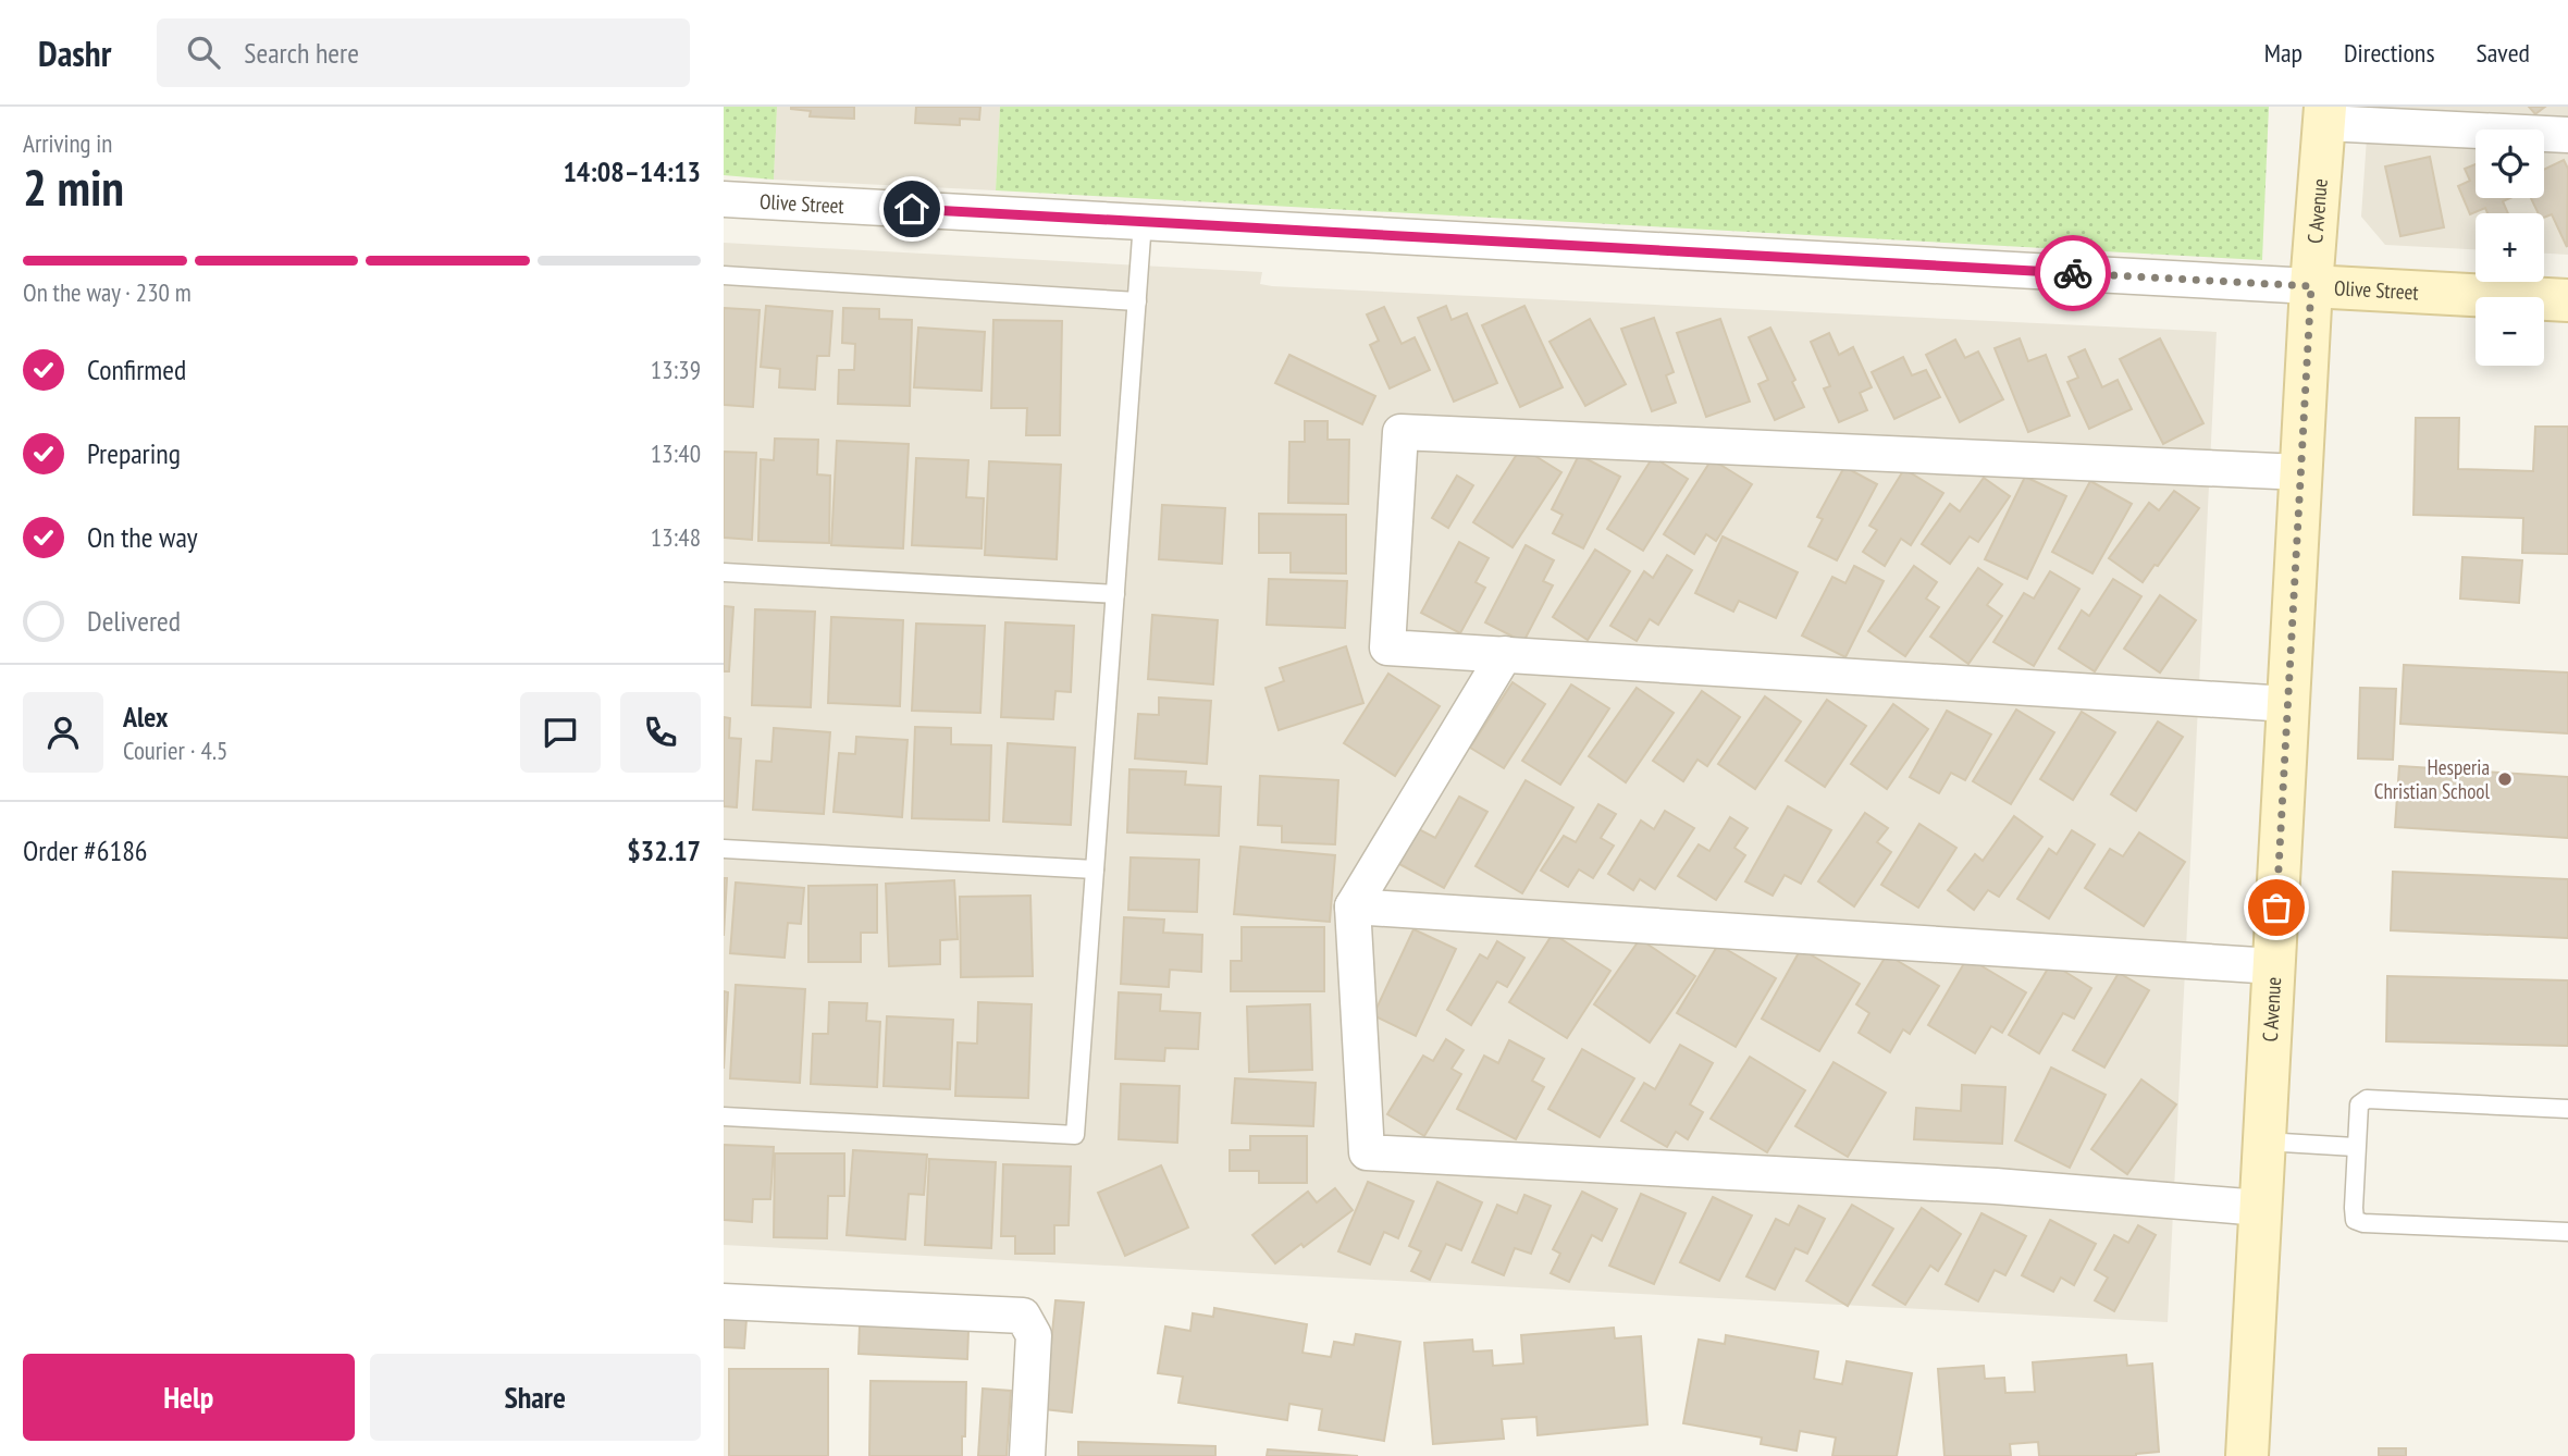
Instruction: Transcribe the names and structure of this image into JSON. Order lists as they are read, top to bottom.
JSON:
{
  "streets": {
    "street": ["Olive Street", "C Avenue"]
  },
  "crossings": [
    ["Olive Street", "C Avenue"]
  ],
  "places": ["Hesperia Christian School"],
  "page": {
    "header": "Dashr",
    "search": "Search here",
    "nav": ["Map", "Directions", "Saved"],
    "heading": ["2 min", "Arriving in", "14:08–14:13"],
    "panel": [
      "Alex",
      "Courier · 4.5",
      "Order #6186",
      "$32.17"
    ],
    "map_buttons": ["+", "−"],
    "bar": "On the way · 230 m",
    "list": [
      ["Confirmed", "13:39"],
      ["Preparing", "13:40"],
      ["On the way", "13:48"],
      "Delivered"
    ],
    "buttons": ["Help", "Share"]
  }
}
